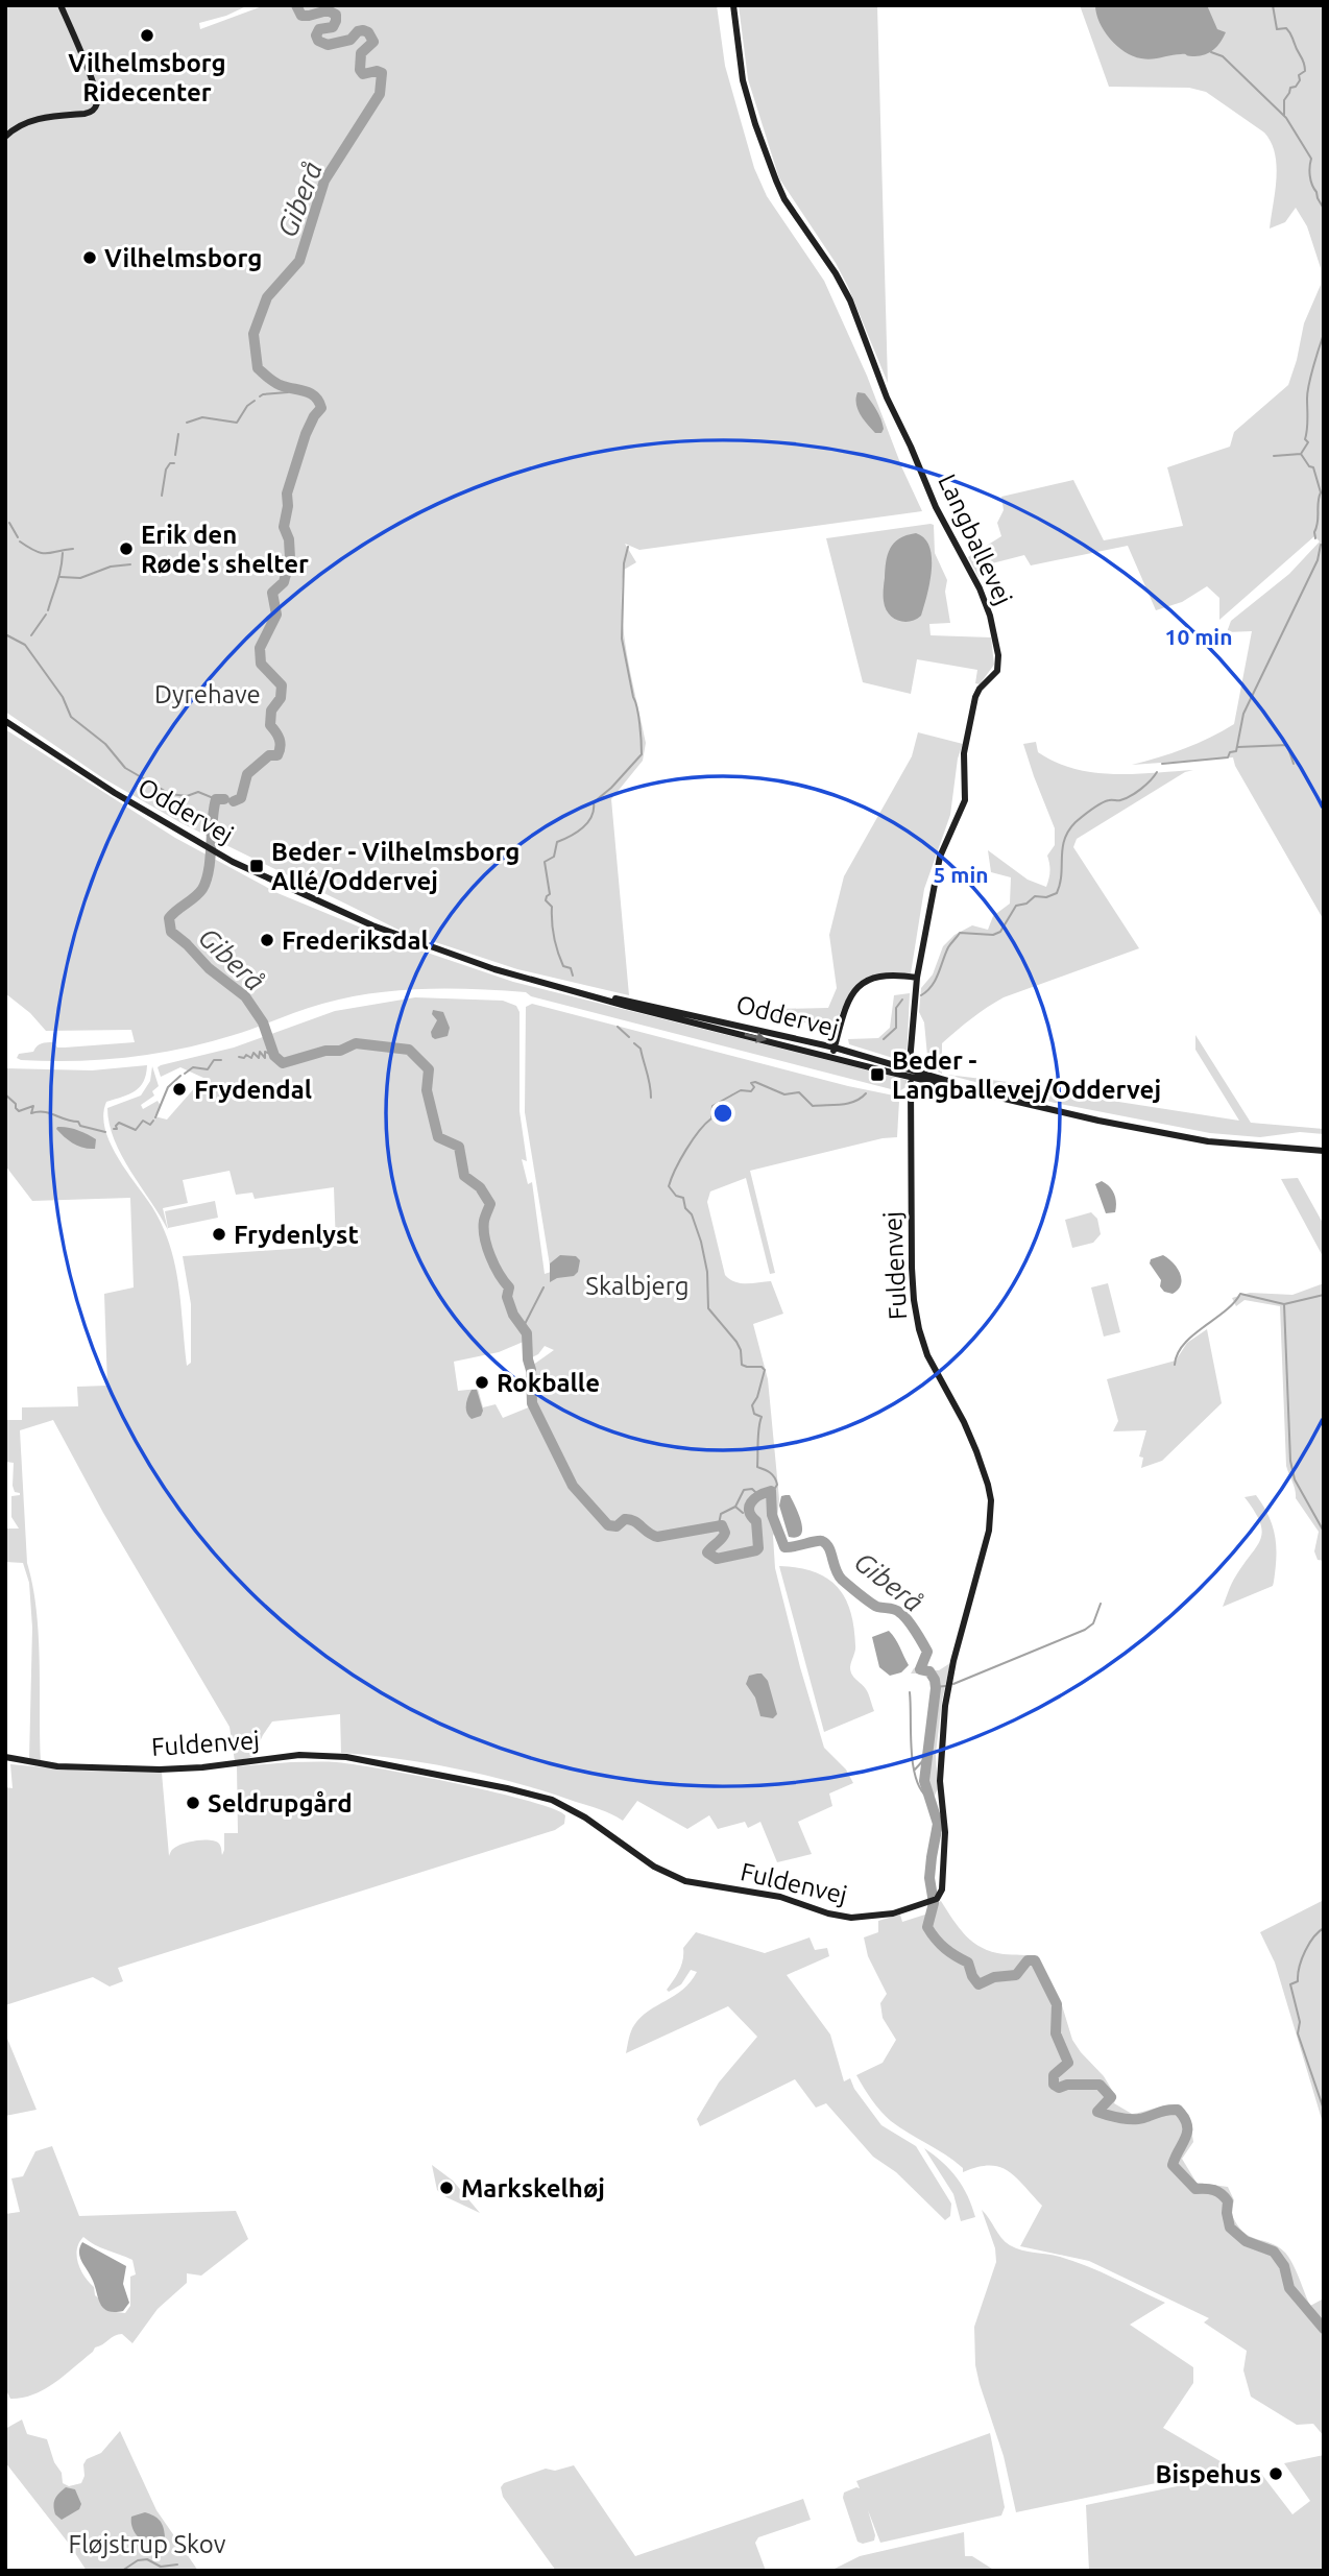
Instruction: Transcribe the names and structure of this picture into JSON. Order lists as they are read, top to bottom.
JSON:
{
  "streets": {
    "street": ["Langballevej", "Oddervej", "Fuldenvej"]
  },
  "water": ["Giberå"],
  "parks": ["Dyrehave", "Skalbjerg", "Fløjstrup Skov"],
  "places": {
    "other": [
      "Vilhelmsborg Ridecenter",
      "Vilhelmsborg",
      "Erik den Røde's shelter",
      "Frederiksdal",
      "Frydendal",
      "Frydenlyst",
      "Rokballe",
      "Seldrupgård",
      "Markskelhøj",
      "Bispehus"
    ],
    "transit": ["Beder - Vilhelmsborg Allé/Oddervej", "Beder - Langballevej/Oddervej"]
  },
  "rings": ["10 min", "5 min"]
}
